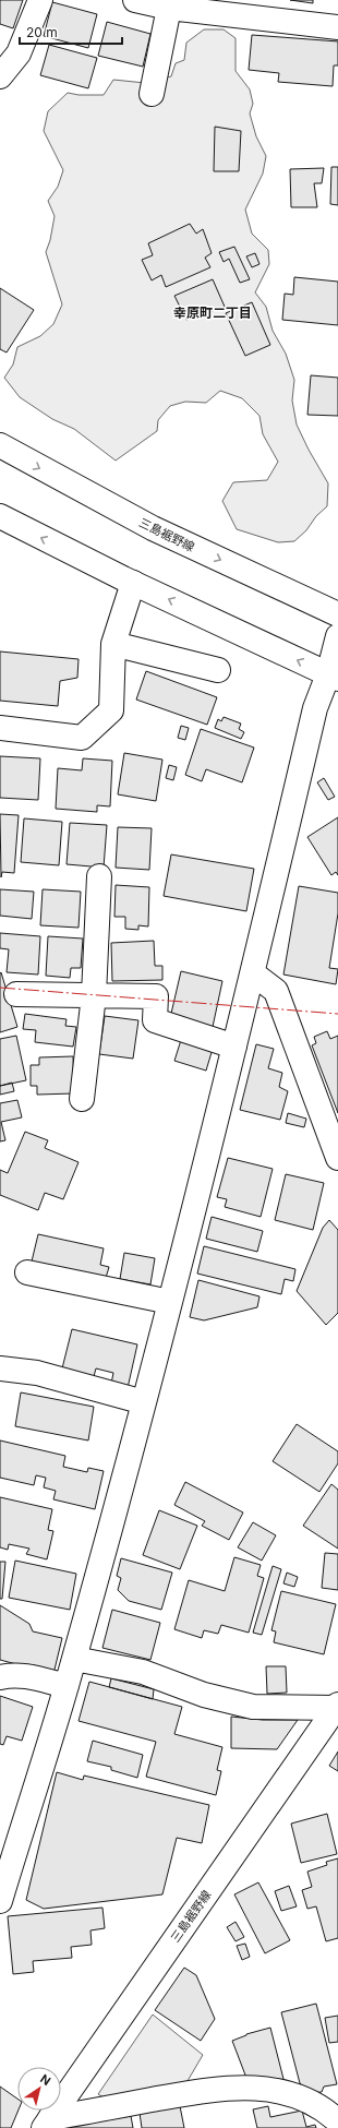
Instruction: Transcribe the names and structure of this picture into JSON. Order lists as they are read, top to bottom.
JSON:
{
  "streets": {
    "street": ["三島裾野線"]
  },
  "districts": ["幸原町二丁目"],
  "scale_bar": "20 m",
  "north": "top right"
}
